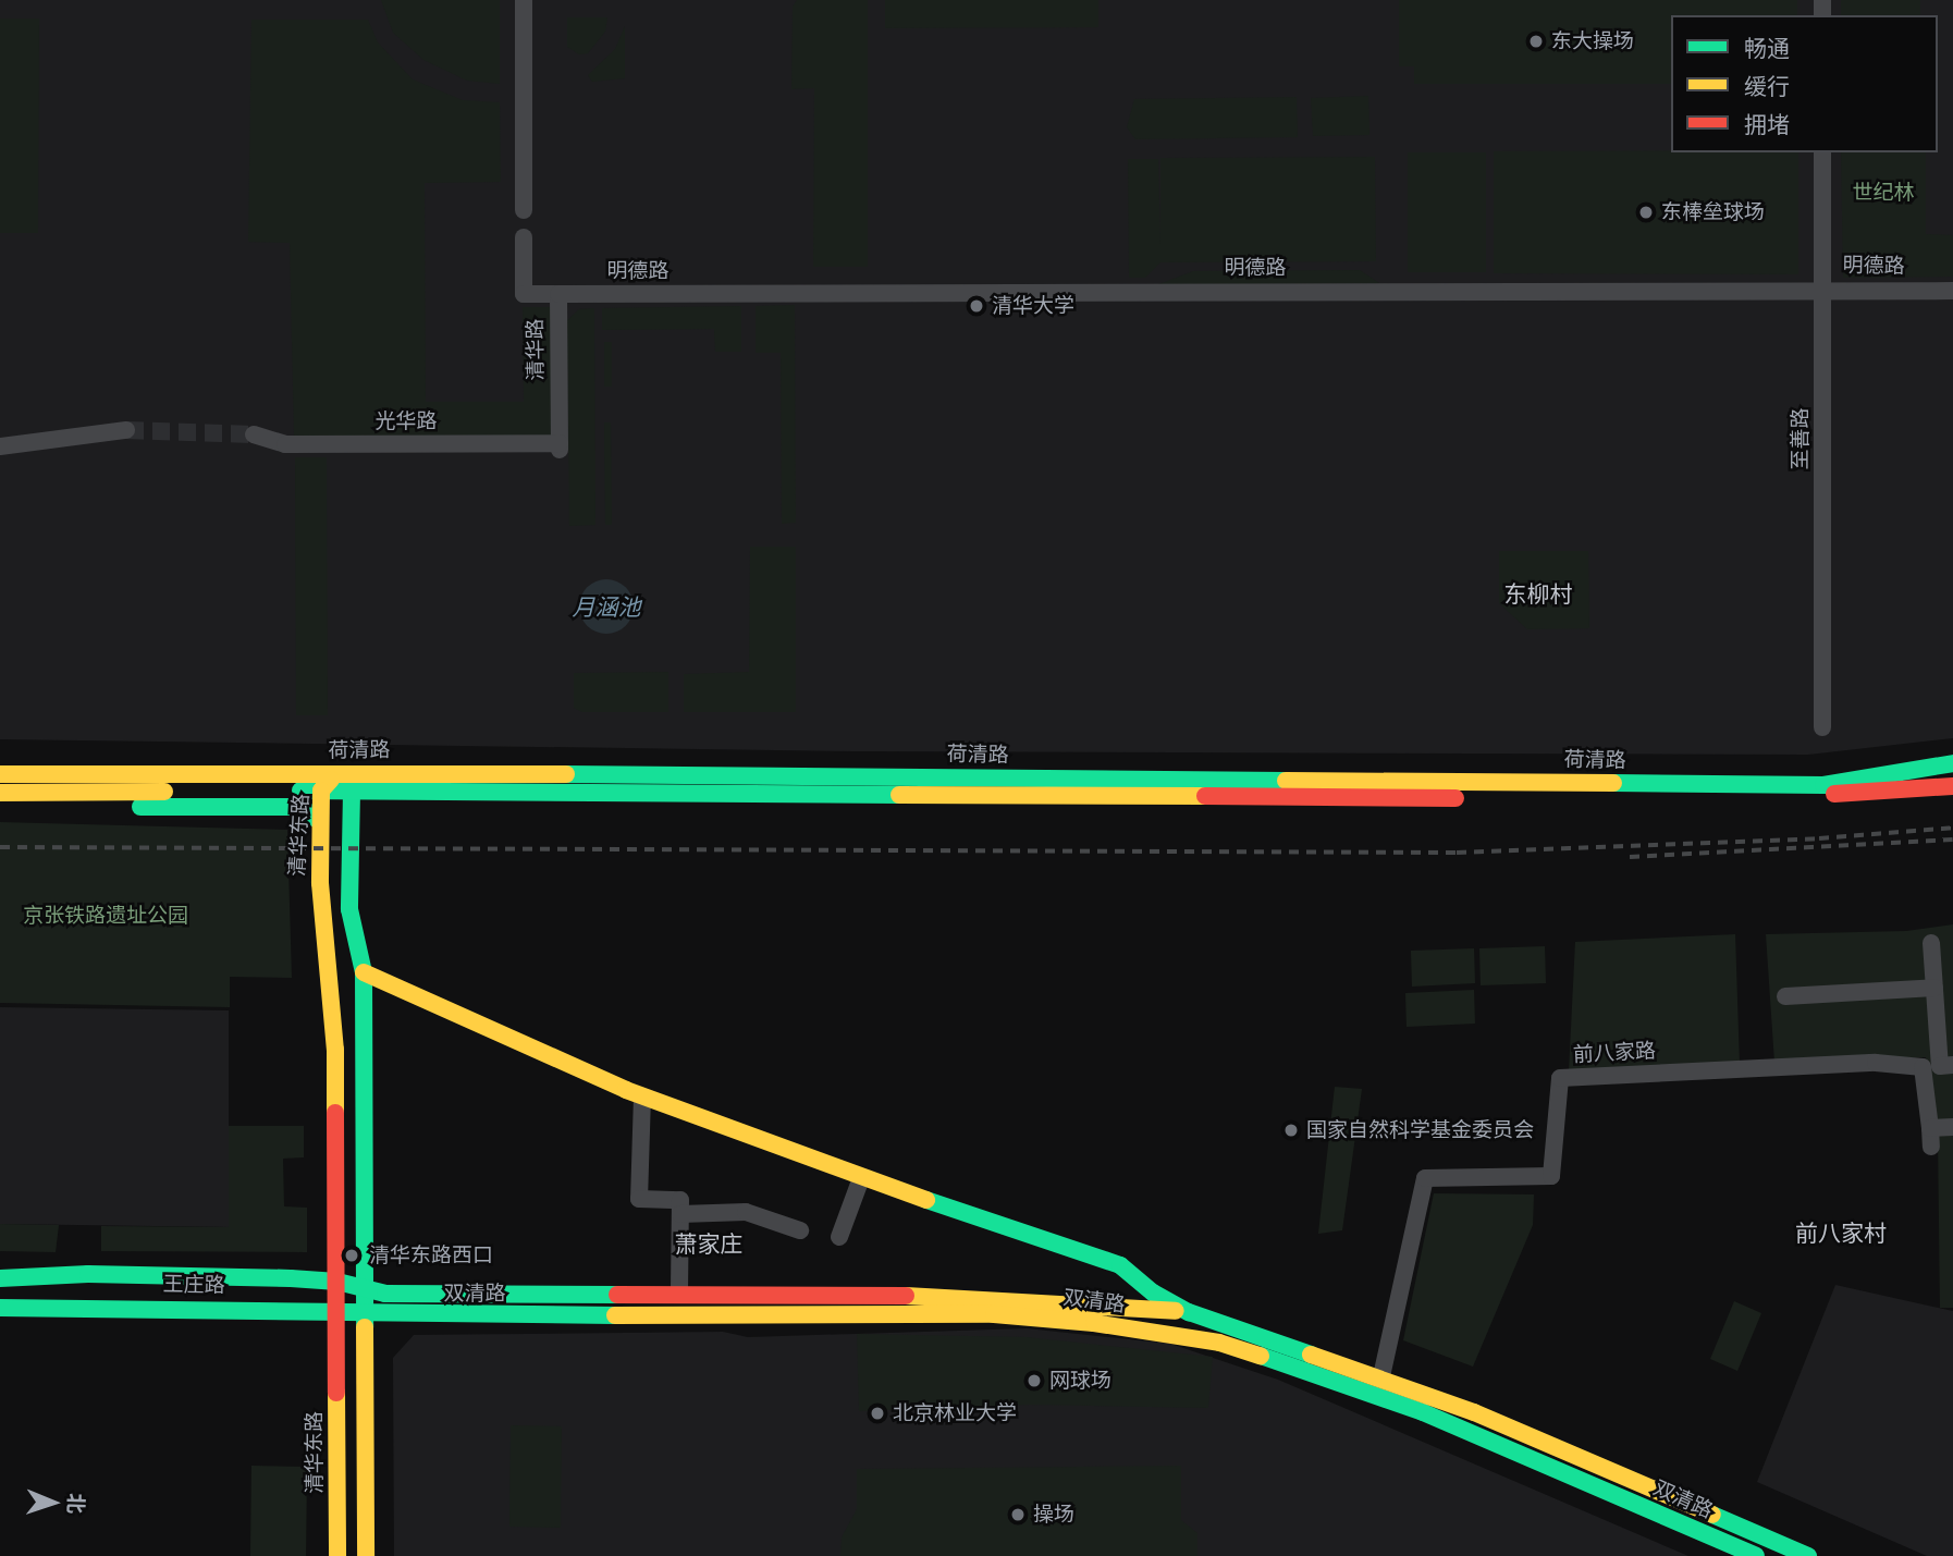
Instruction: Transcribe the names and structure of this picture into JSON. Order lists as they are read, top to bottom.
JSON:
{
  "streets": {
    "main road": [
      "荷清路",
      "清华东路",
      "王庄路",
      "双清路"
    ],
    "street": [
      "明德路",
      "清华路",
      "光华路",
      "至善路",
      "前八家路"
    ]
  },
  "crossings": [
    ["明德路", "清华路"],
    ["明德路", "至善路"],
    ["清华路", "光华路"],
    ["荷清路", "清华东路"],
    ["清华东路", "王庄路"],
    ["前八家路", "双清路"],
    ["王庄路", "双清路"]
  ],
  "districts": ["东柳村", "前八家村", "萧家庄"],
  "water": ["月涵池"],
  "parks": ["世纪林", "京张铁路遗址公园"],
  "places": [
    "东大操场",
    "东棒垒球场",
    "清华大学",
    "国家自然科学基金委员会",
    "清华东路西口",
    "网球场",
    "北京林业大学",
    "操场"
  ],
  "legend": ["畅通", "缓行", "拥堵"],
  "north": "right"
}
